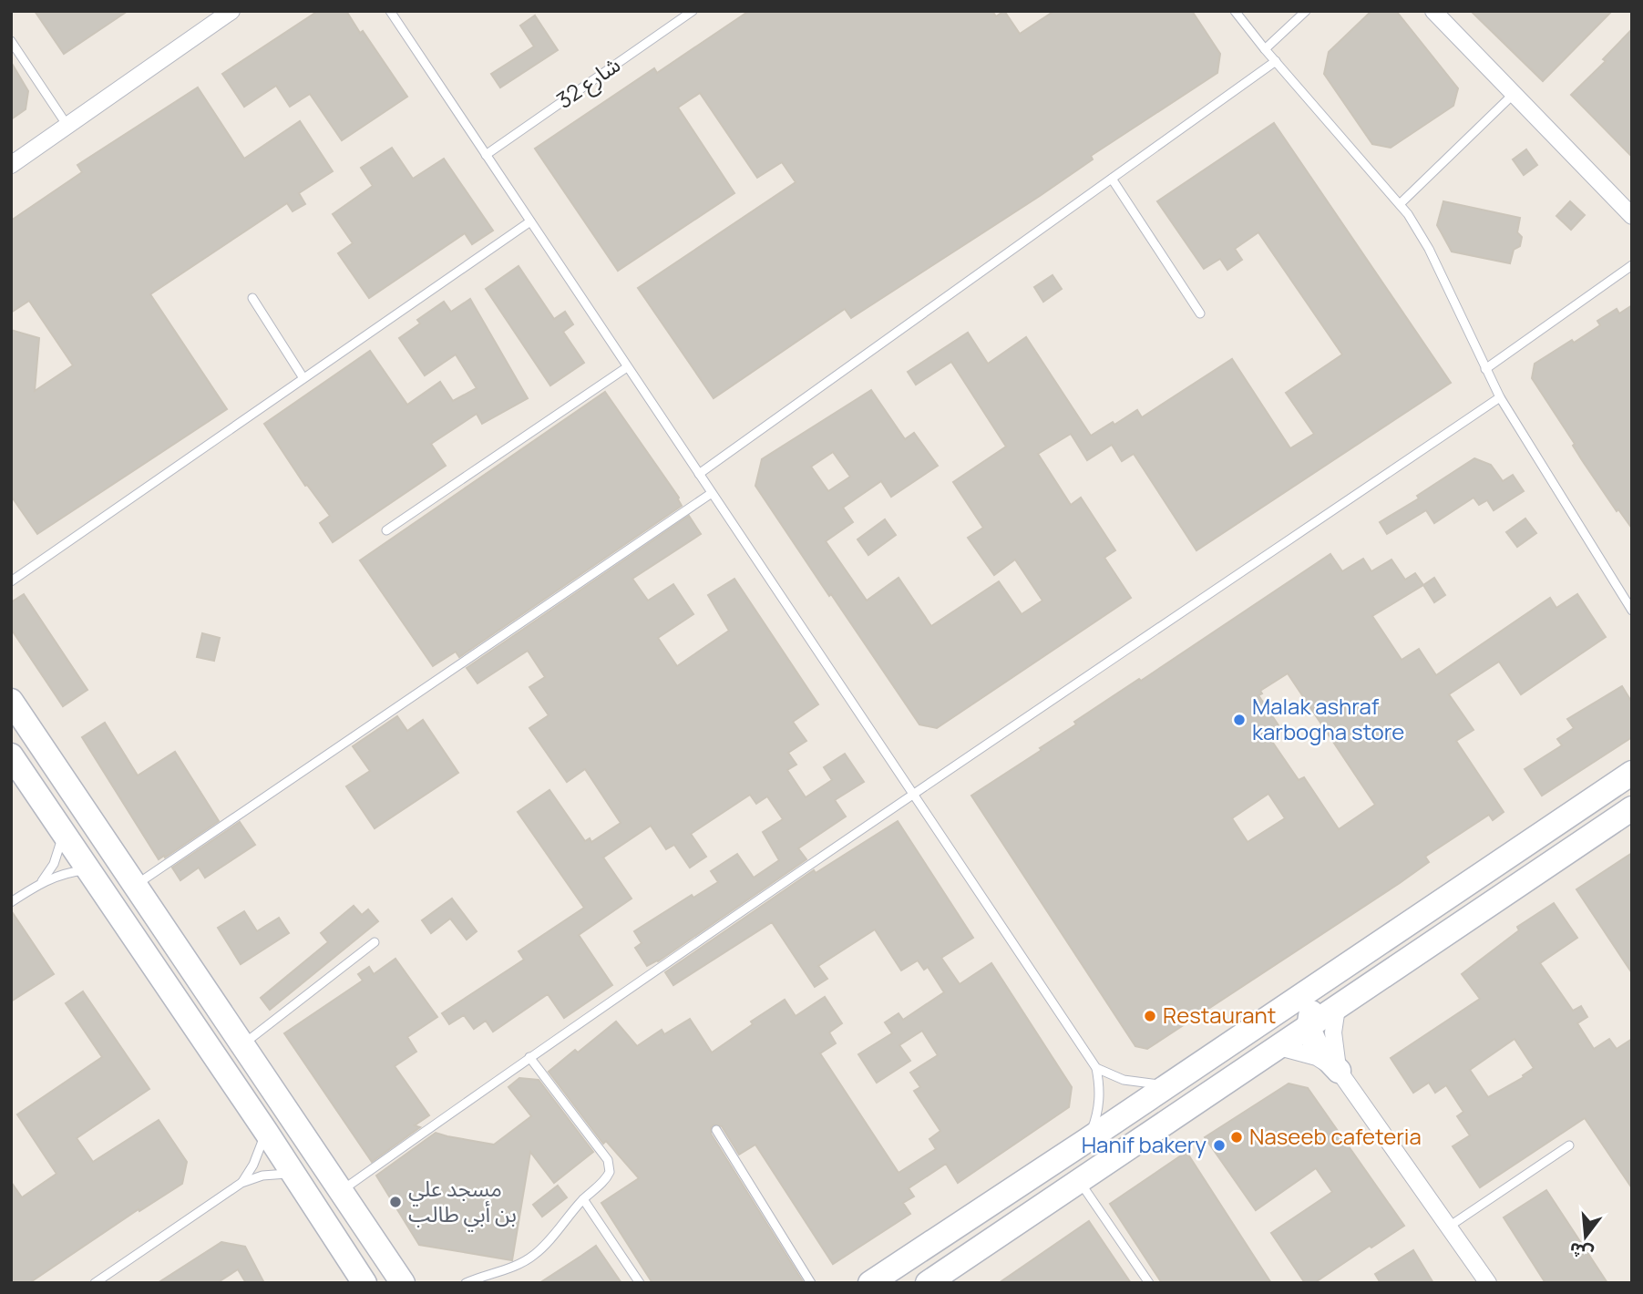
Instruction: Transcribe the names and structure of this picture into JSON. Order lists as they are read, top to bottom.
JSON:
{
  "streets": {
    "lane": ["شارع 32"]
  },
  "places": [
    "Malak ashraf karbogha store",
    "Restaurant",
    "Naseeb cafeteria",
    "Hanif bakery",
    "مسجد علي بن أبي طالب"
  ],
  "north": "bottom"
}
